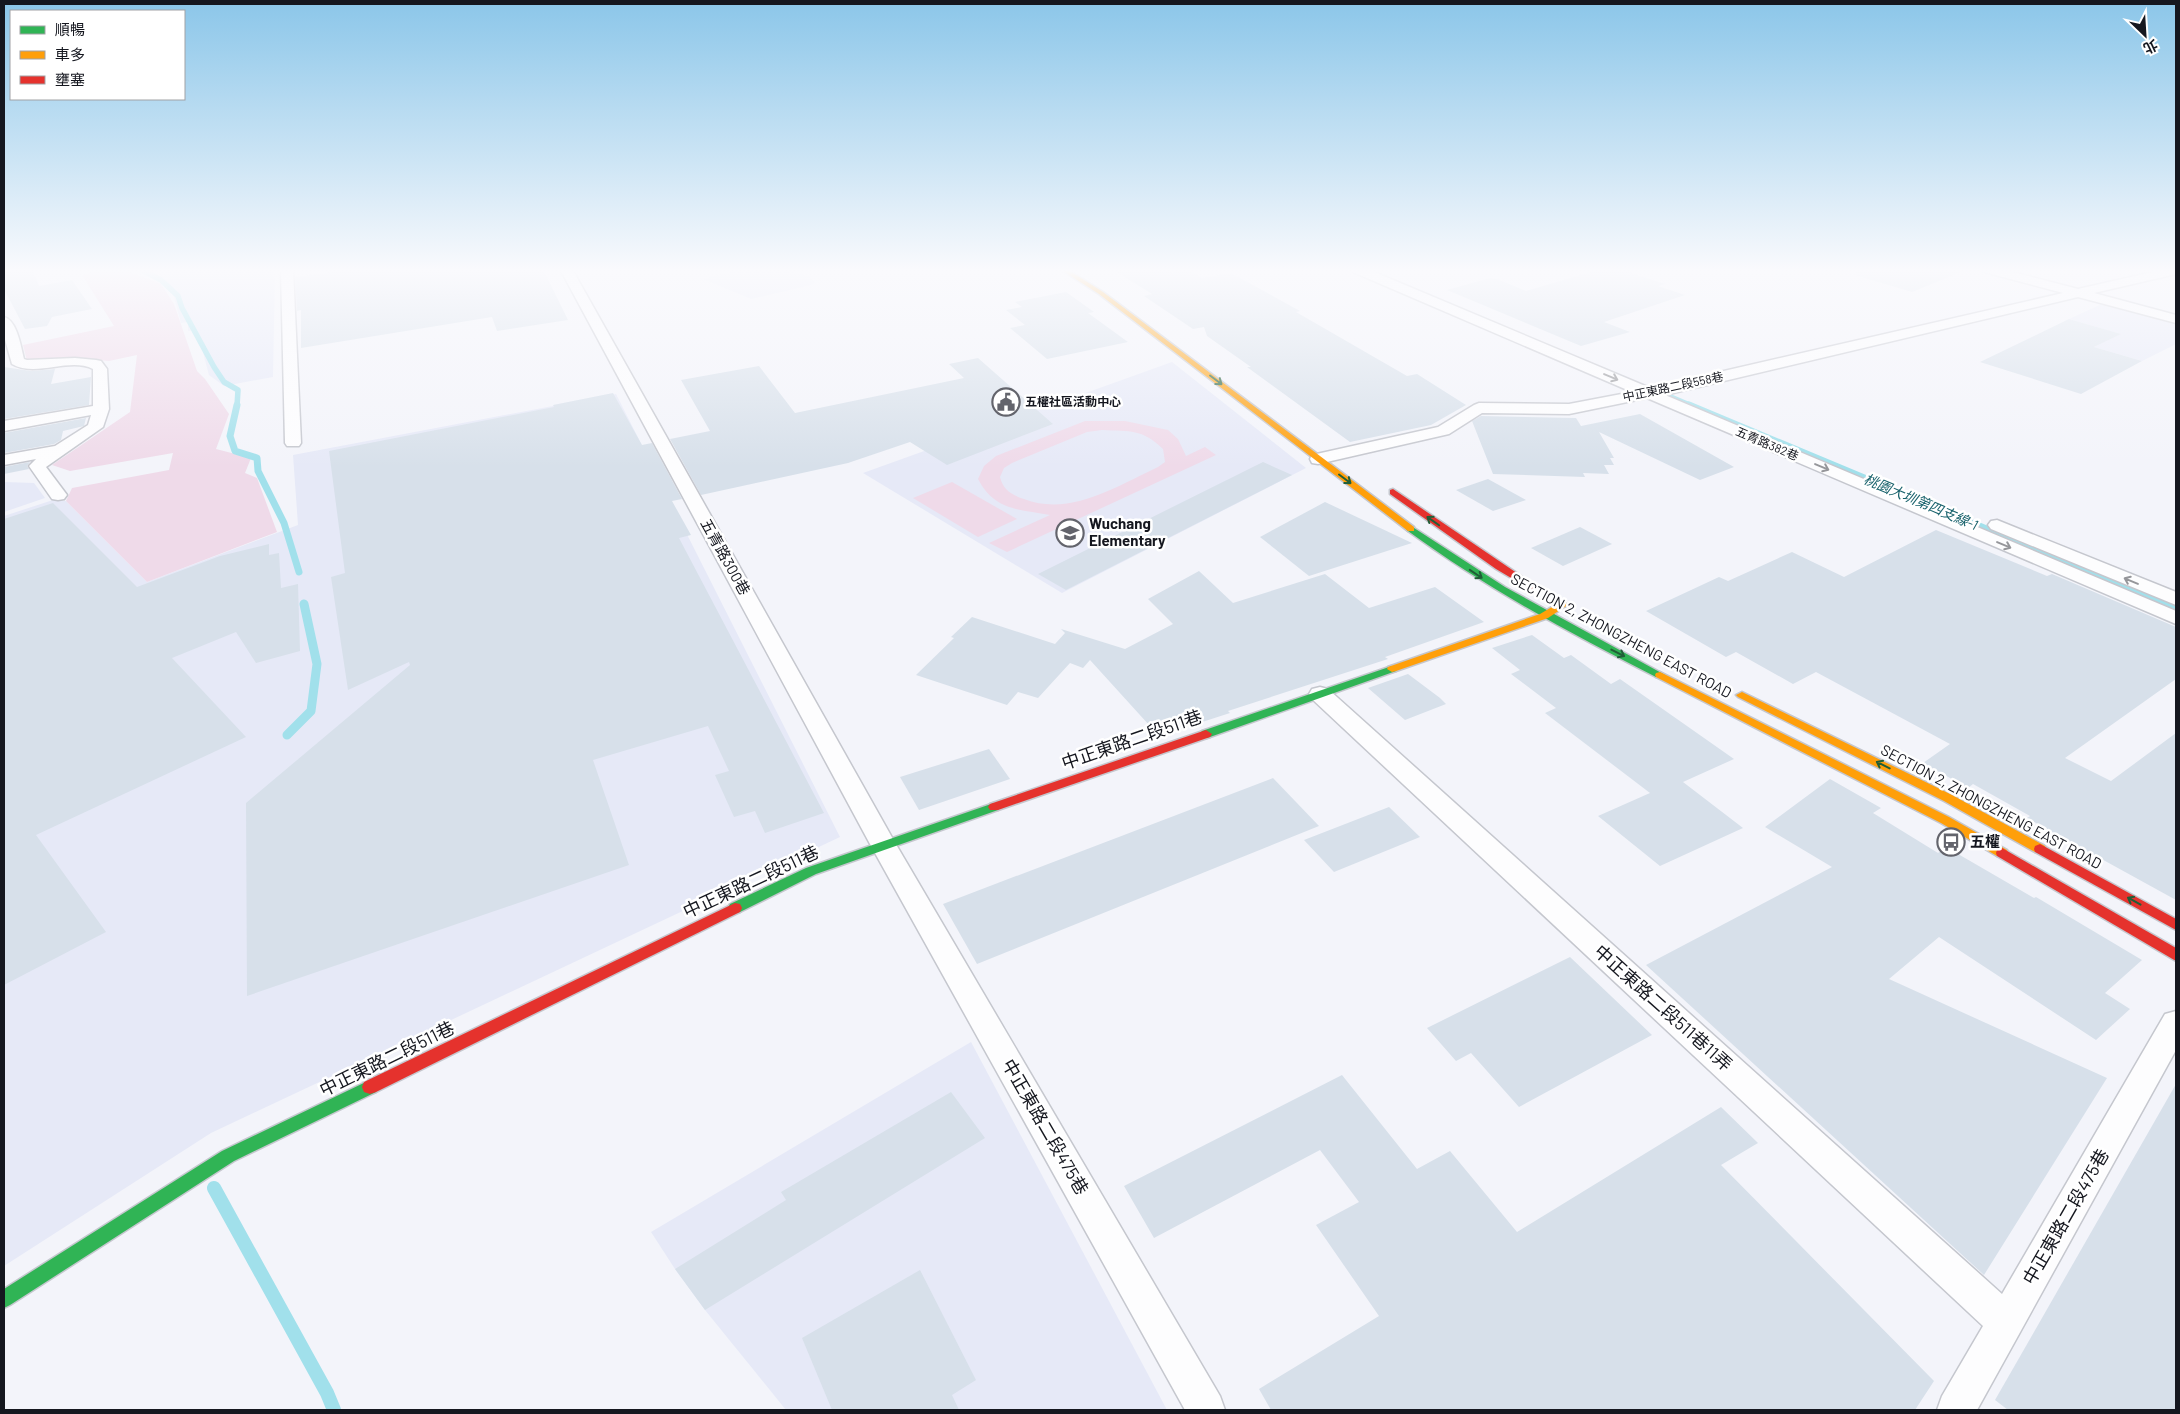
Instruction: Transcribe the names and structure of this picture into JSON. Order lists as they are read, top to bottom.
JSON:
{
  "streets": {
    "main road": ["SECTION 2, ZHONGZHENG EAST ROAD", "中正東路二段511巷"],
    "street": [
      "中正東路二段558巷",
      "五青路382巷",
      "五青路300巷",
      "中正東路二段511巷11弄",
      "中正東路二段475巷"
    ]
  },
  "crossings": [
    ["中正東路二段558巷", "五青路382巷"],
    ["中正東路二段558巷", "SECTION 2, ZHONGZHENG EAST ROAD"],
    ["五青路300巷", "中正東路二段511巷"],
    ["五青路300巷", "中正東路二段475巷"],
    ["SECTION 2, ZHONGZHENG EAST ROAD", "中正東路二段511巷"],
    ["中正東路二段511巷", "中正東路二段511巷11弄"],
    ["中正東路二段511巷", "中正東路二段475巷"],
    ["中正東路二段511巷11弄", "中正東路二段475巷"]
  ],
  "water": ["桃園大圳第四支線-1"],
  "places": {
    "public building": ["五權社區活動中心"],
    "school or university": ["Wuchang Elementary"],
    "bus stop": ["五權"]
  },
  "legend": ["順暢", "車多", "壅塞"],
  "north": "bottom right"
}
